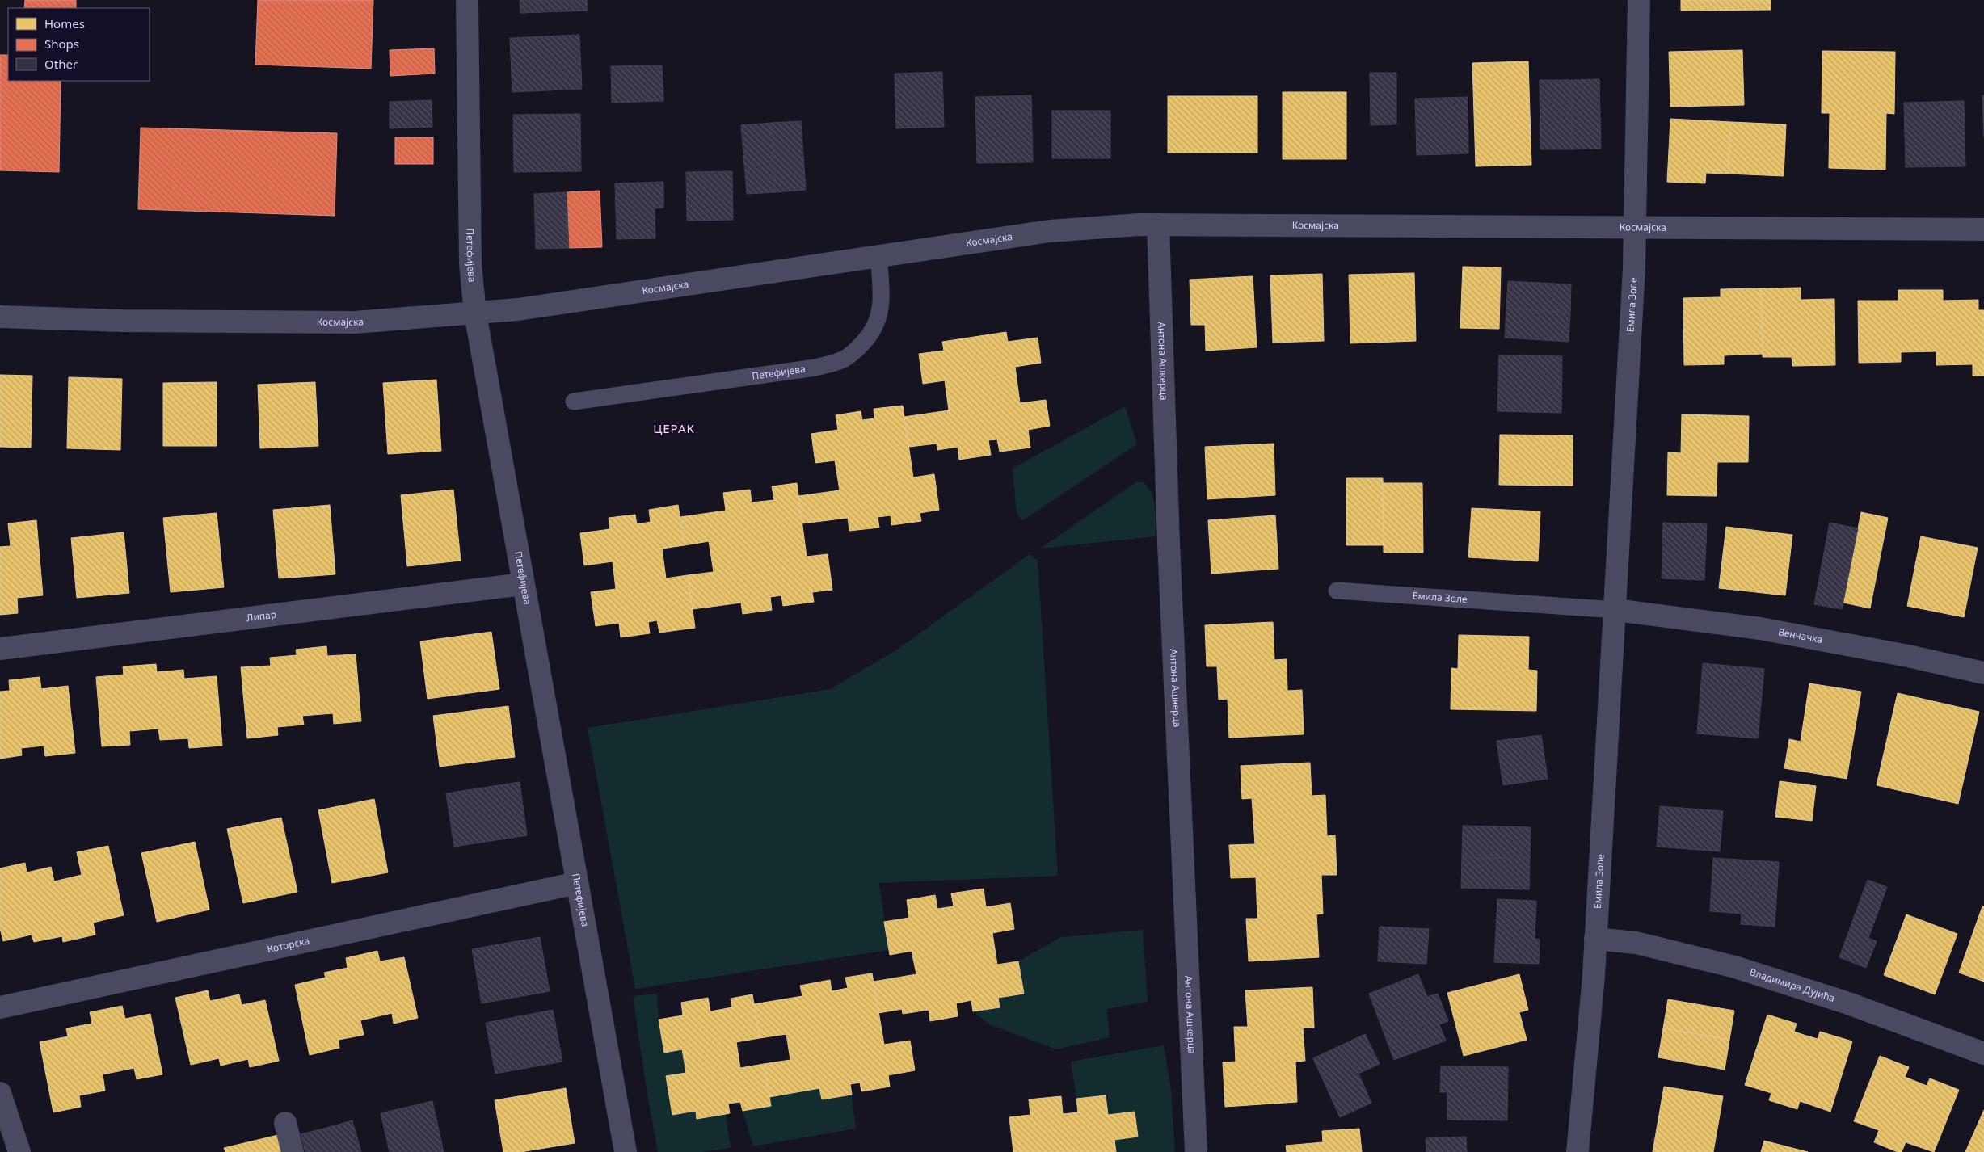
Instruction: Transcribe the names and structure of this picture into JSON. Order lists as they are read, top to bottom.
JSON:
{
  "streets": {
    "street": [
      "Космајска",
      "Петефијева",
      "Емила Золе",
      "Антона Ашкерца",
      "Липар",
      "Венчачка",
      "Которска",
      "Владимира Дујића"
    ]
  },
  "crossings": [
    ["Космајска", "Петефијева"],
    ["Космајска", "Емила Золе"],
    ["Космајска", "Антона Ашкерца"],
    ["Петефијева", "Липар"],
    ["Петефијева", "Которска"],
    ["Емила Золе", "Венчачка"],
    ["Емила Золе", "Владимира Дујића"]
  ],
  "districts": ["ЦЕРАК"],
  "legend": ["Homes", "Shops", "Other"]
}
